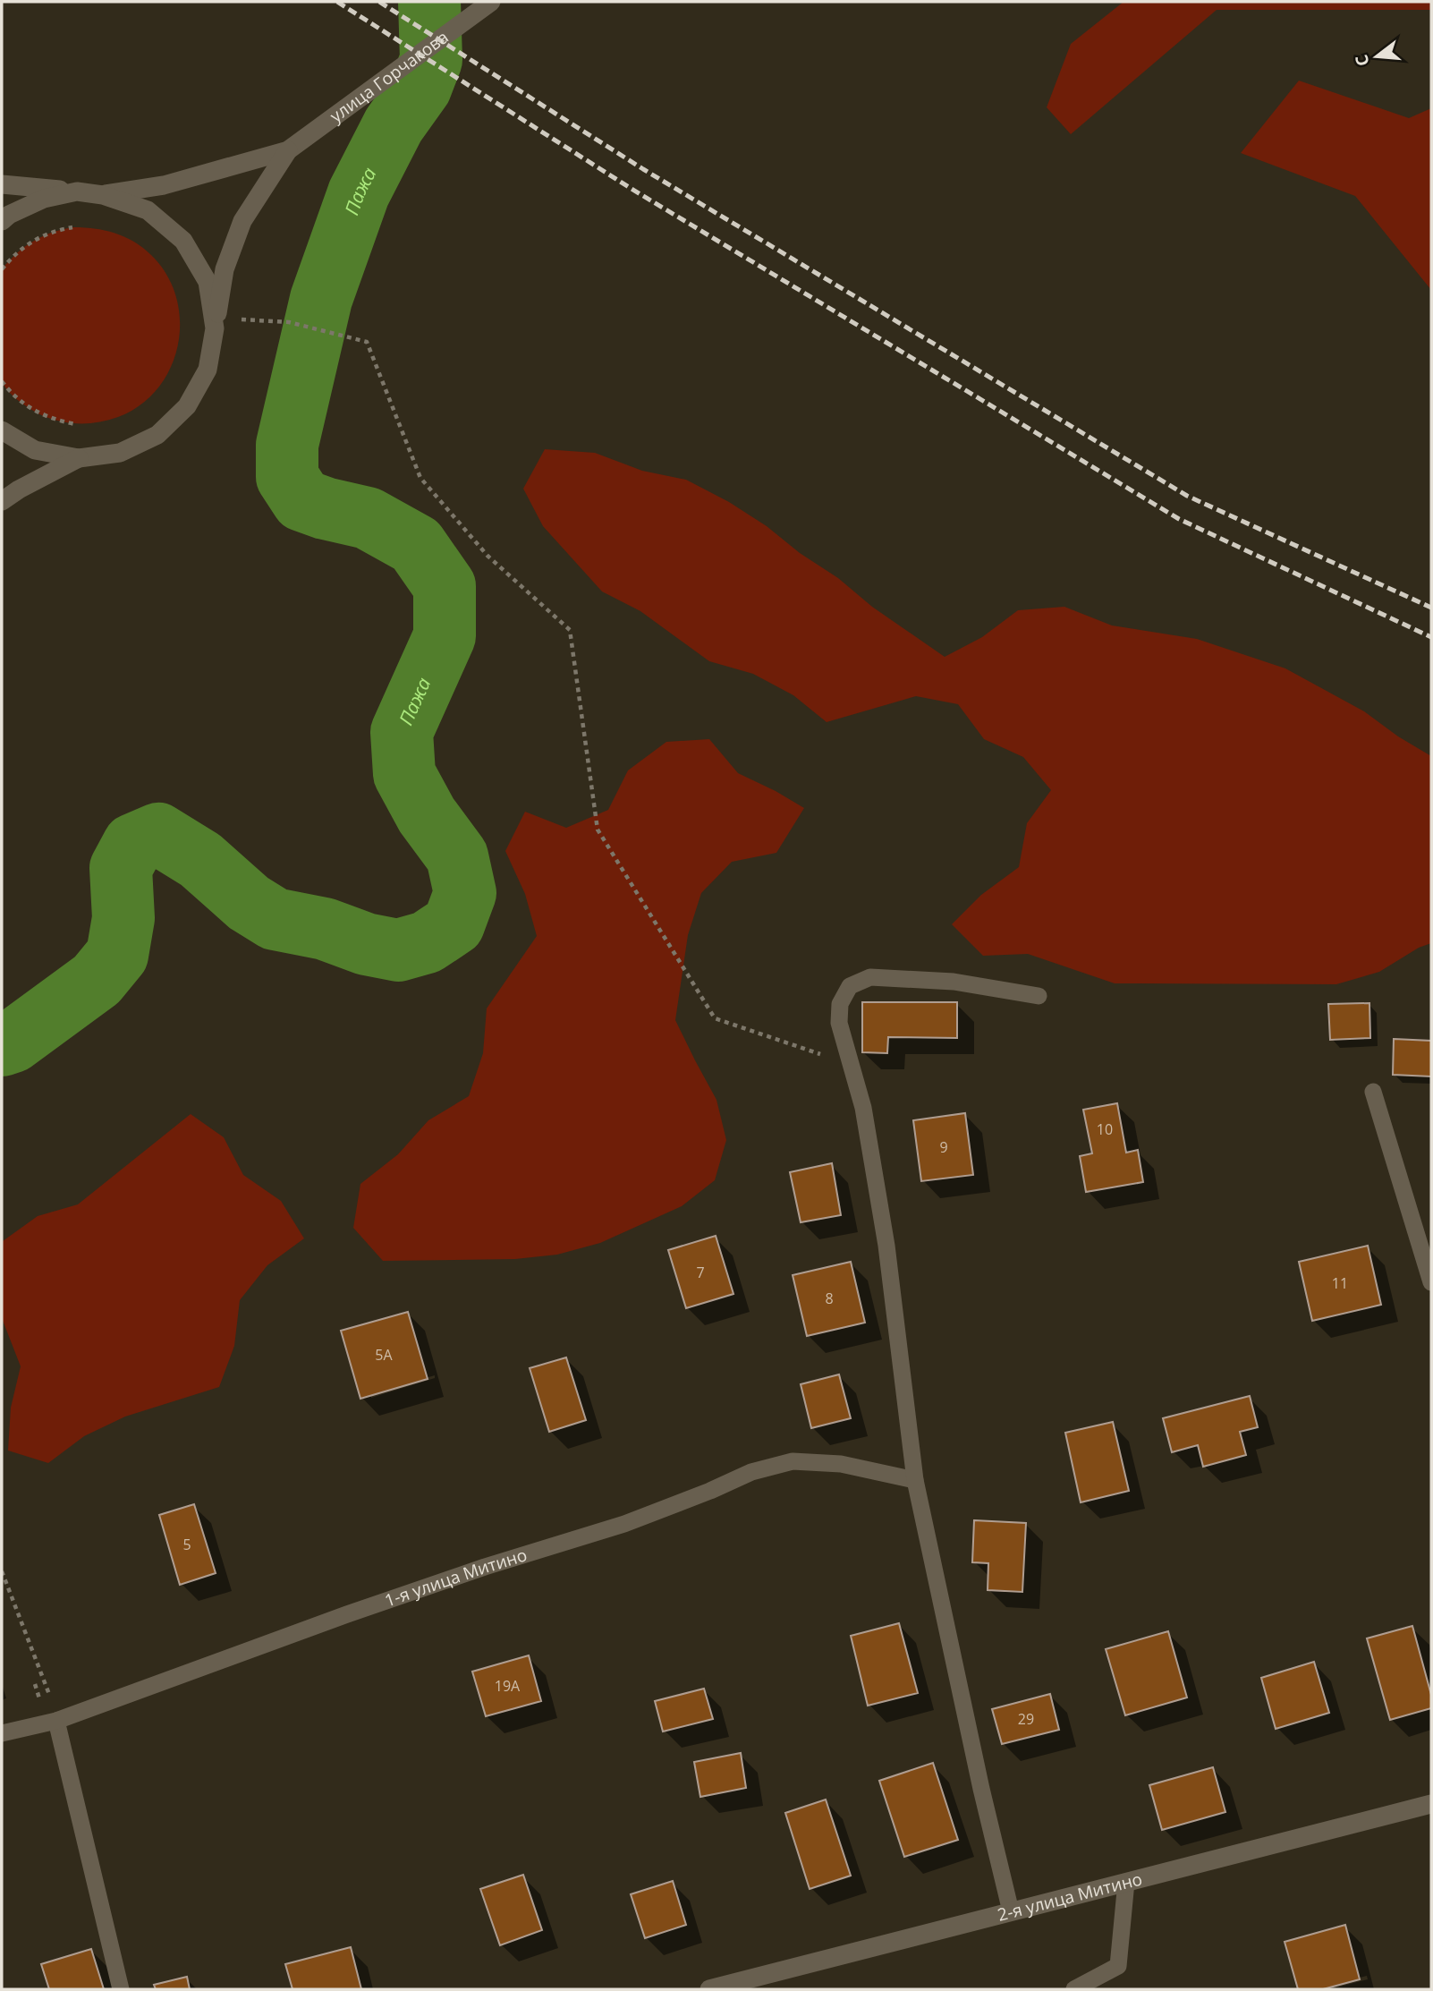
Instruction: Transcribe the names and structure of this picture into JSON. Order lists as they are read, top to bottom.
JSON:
{
  "streets": {
    "main road": ["улица Горчакова", "2-я улица Митино"],
    "lane": ["1-я улица Митино"]
  },
  "water": ["Пажа"],
  "house_numbers": [
    "10",
    "9",
    "7",
    "11",
    "8",
    "5А",
    "5",
    "19А",
    "29"
  ],
  "north": "left"
}
